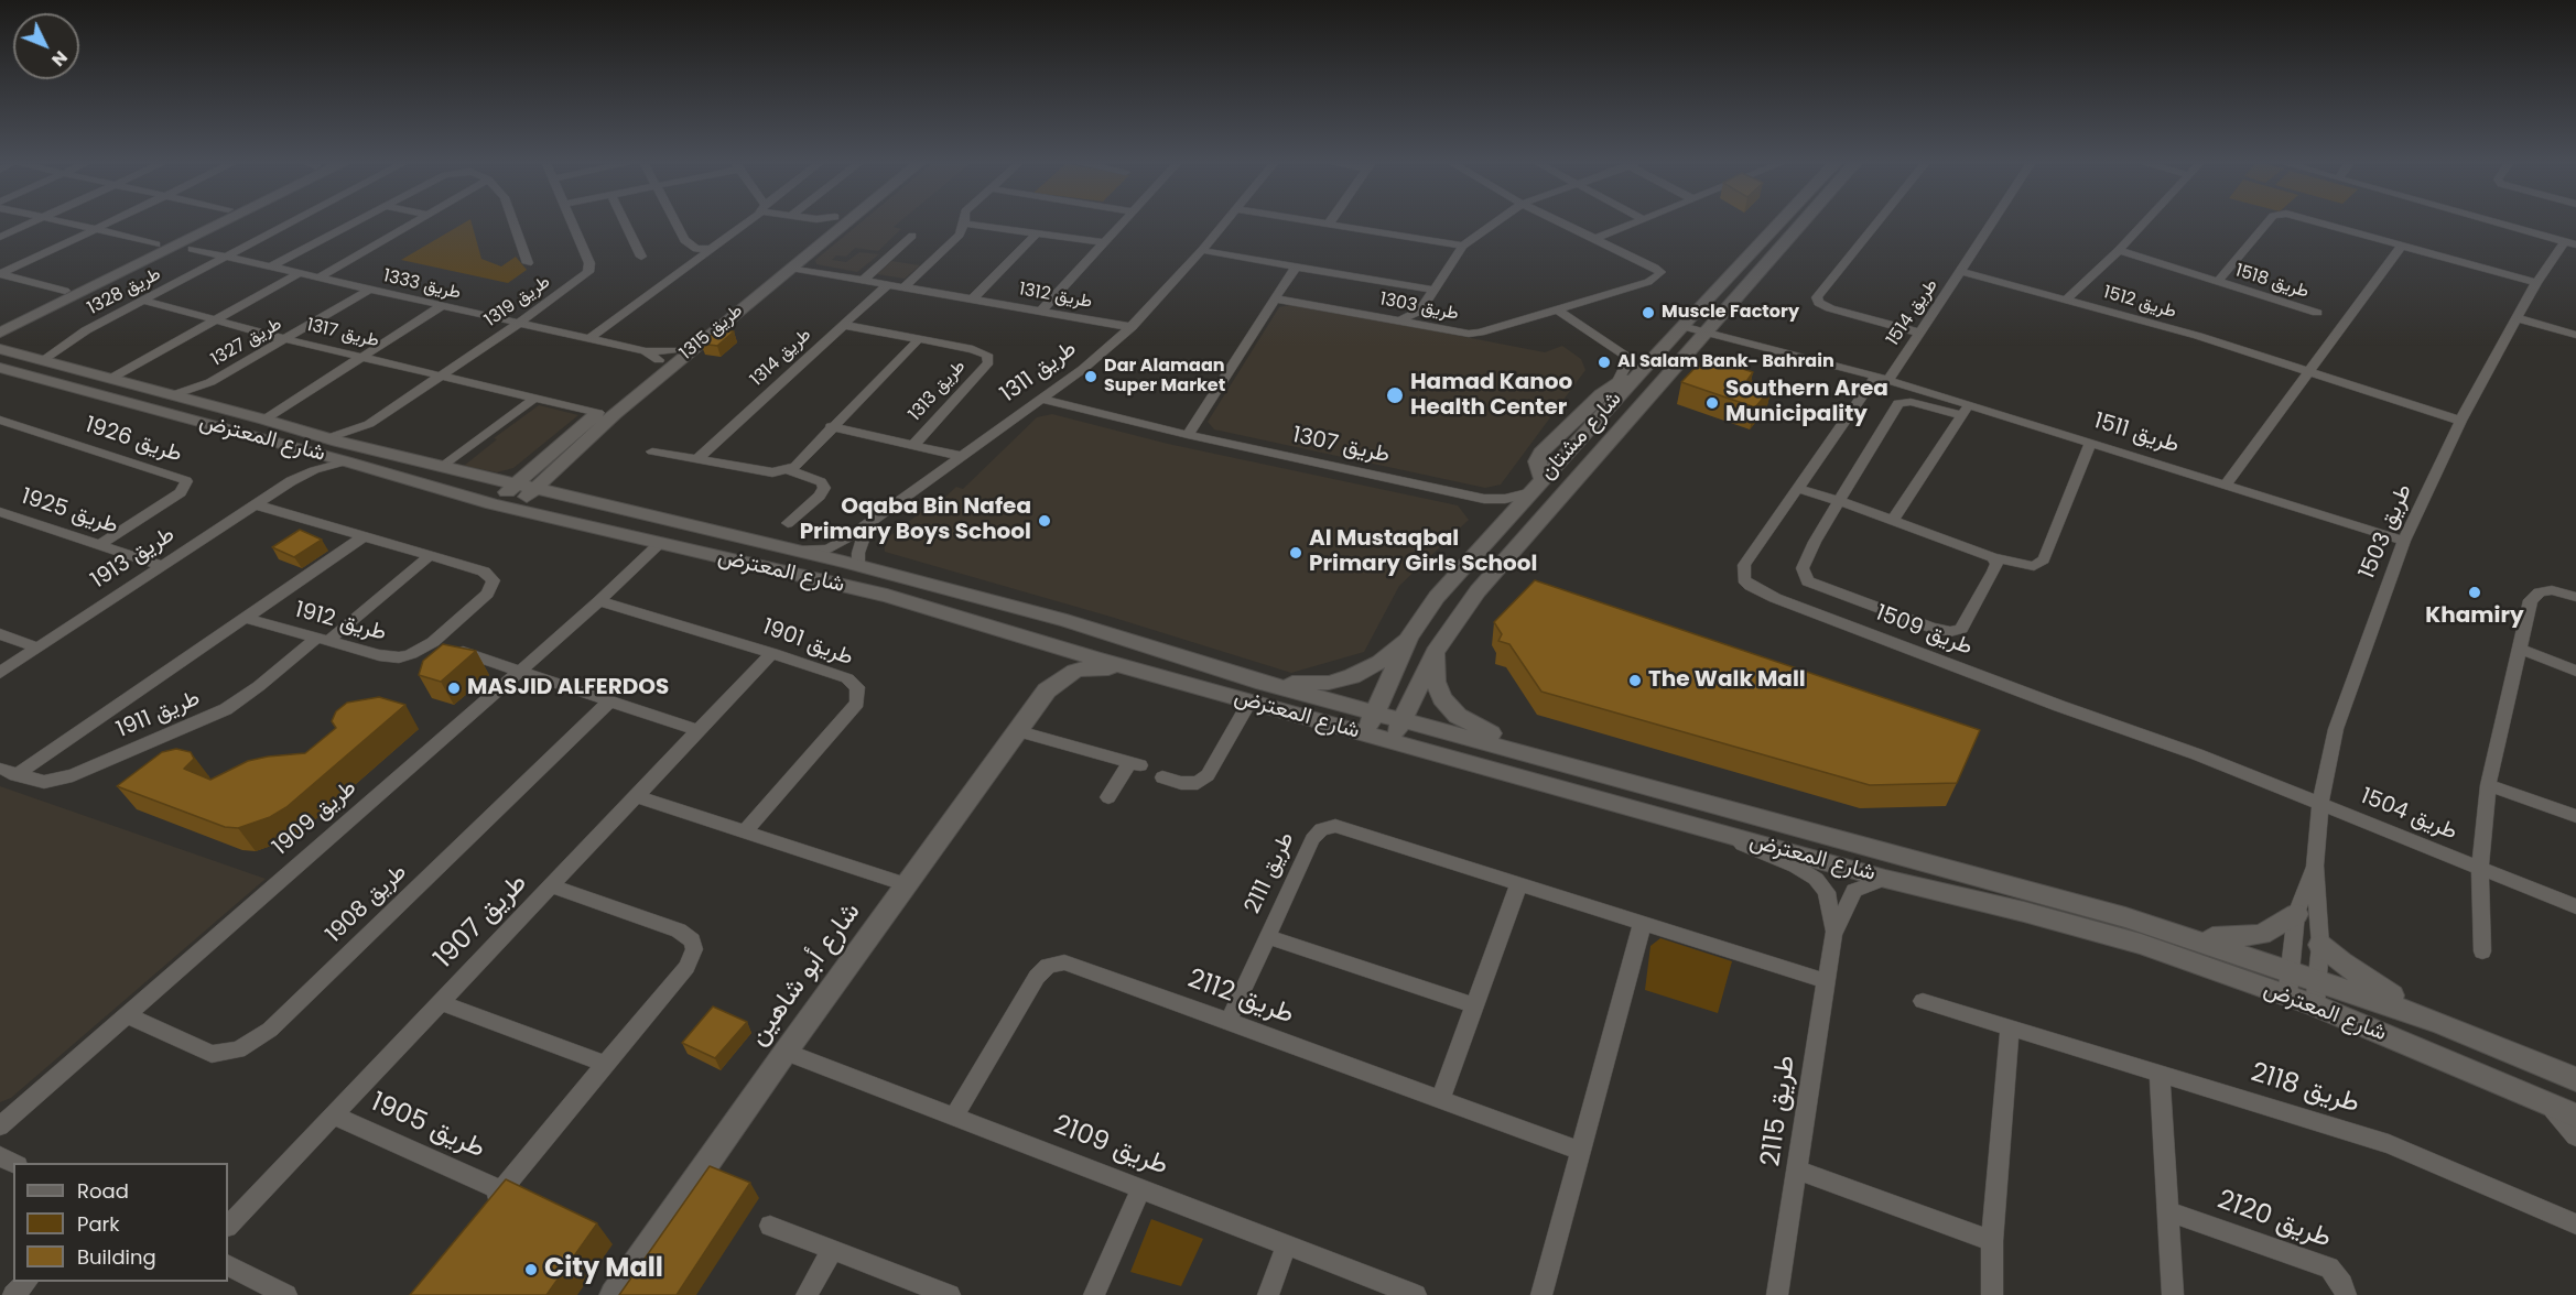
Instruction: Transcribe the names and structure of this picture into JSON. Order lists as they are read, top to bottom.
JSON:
{
  "streets": {
    "street": [
      "طريق 1518",
      "طريق 1333",
      "طريق 1328",
      "طريق 1312",
      "طريق 1319",
      "طريق 1512",
      "طريق 1303",
      "طريق 1514",
      "طريق 1315",
      "طريق 1317",
      "طريق 1327",
      "طريق 1314",
      "طريق 1311",
      "طريق 1313",
      "طريق 1511",
      "شارع مشتان",
      "شارع المعترض",
      "طريق 1926",
      "طريق 1307",
      "طريق 1925",
      "طريق 1503",
      "طريق 1913",
      "طريق 1912",
      "طريق 1509",
      "طريق 1901",
      "طريق 1911",
      "طريق 1504",
      "طريق 1909",
      "طريق 2111",
      "طريق 1908",
      "طريق 1907",
      "شارع أبو شاهين",
      "طريق 2112",
      "طريق 2118",
      "طريق 2115",
      "طريق 1905",
      "طريق 2109",
      "طريق 2120"
    ]
  },
  "crossings": [
    ["طريق 1518", "طريق 1503"],
    ["طريق 1333", "طريق 1328"],
    ["طريق 1333", "طريق 1319"],
    ["طريق 1333", "طريق 1315"],
    ["طريق 1333", "طريق 1327"],
    ["طريق 1328", "طريق 1317"],
    ["طريق 1328", "شارع المعترض"],
    ["طريق 1312", "طريق 1315"],
    ["طريق 1312", "طريق 1314"],
    ["طريق 1312", "طريق 1311"],
    ["طريق 1319", "طريق 1317"],
    ["طريق 1319", "شارع المعترض"],
    ["طريق 1512", "طريق 1514"],
    ["طريق 1512", "طريق 1503"],
    ["طريق 1514", "طريق 1511"],
    ["طريق 1514", "طريق 1509"],
    ["طريق 1315", "طريق 1317"],
    ["طريق 1315", "شارع المعترض"],
    ["طريق 1317", "طريق 1327"],
    ["طريق 1327", "شارع المعترض"],
    ["طريق 1314", "طريق 1313"],
    ["طريق 1311", "شارع المعترض"],
    ["طريق 1311", "طريق 1307"],
    ["طريق 1511", "شارع مشتان"],
    ["طريق 1511", "طريق 1503"],
    ["طريق 1511", "طريق 1509"],
    ["شارع مشتان", "شارع المعترض"],
    ["شارع مشتان", "طريق 1307"],
    ["شارع المعترض", "طريق 1503"],
    ["شارع المعترض", "طريق 1913"],
    ["شارع المعترض", "طريق 1909"],
    ["شارع المعترض", "شارع أبو شاهين"],
    ["شارع المعترض", "طريق 2115"],
    ["طريق 1926", "طريق 1925"],
    ["طريق 1925", "طريق 1913"],
    ["طريق 1503", "طريق 1509"],
    ["طريق 1503", "طريق 1504"],
    ["طريق 1913", "طريق 1912"],
    ["طريق 1912", "طريق 1911"],
    ["طريق 1509", "طريق 1504"],
    ["طريق 1901", "طريق 1909"],
    ["طريق 1901", "طريق 1907"],
    ["طريق 1909", "طريق 1908"],
    ["طريق 2111", "طريق 2112"],
    ["طريق 2111", "طريق 2115"],
    ["طريق 1907", "طريق 1905"],
    ["شارع أبو شاهين", "طريق 2109"],
    ["طريق 2112", "طريق 2109"]
  ],
  "places": [
    "Muscle Factory",
    "Al Salam Bank- Bahrain",
    "Dar Alamaan Super Market",
    "Hamad Kanoo Health Center",
    "Southern Area Municipality",
    "Oqaba Bin Nafea Primary Boys School",
    "Al Mustaqbal Primary Girls School",
    "Khamiry",
    "The Walk Mall",
    "MASJID ALFERDOS",
    "City Mall"
  ],
  "legend": ["Road", "Park", "Building"],
  "north": "bottom right"
}
